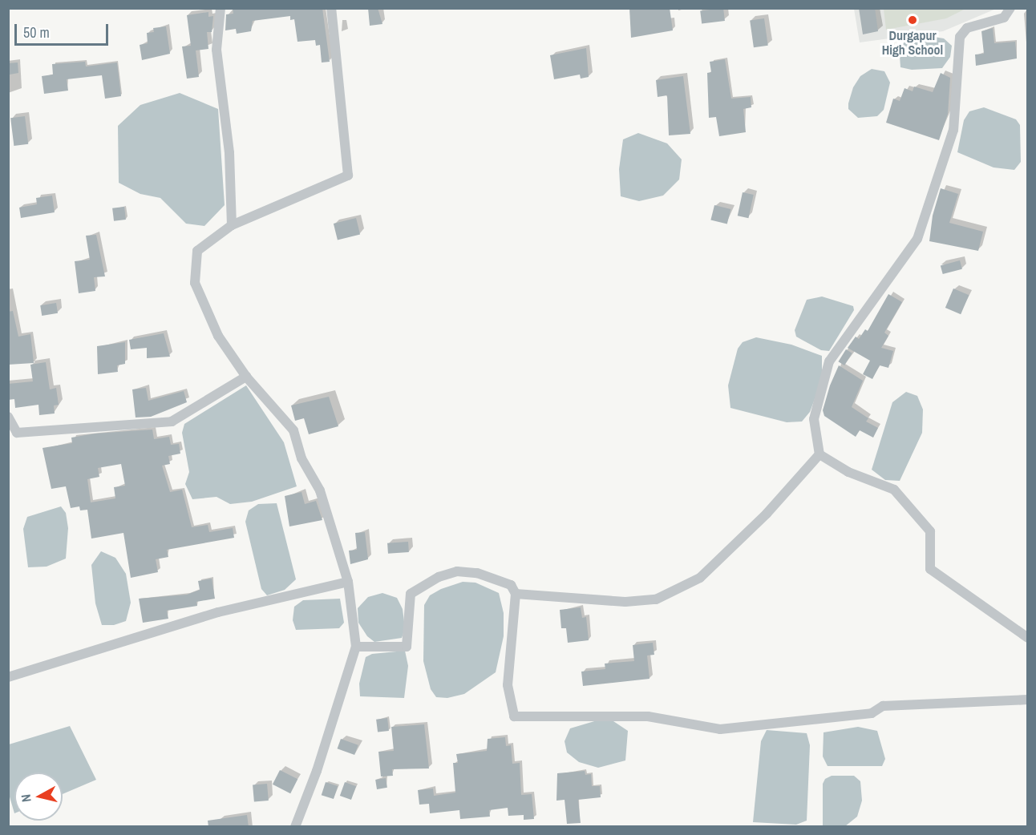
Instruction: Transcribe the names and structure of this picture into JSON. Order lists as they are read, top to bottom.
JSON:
{
  "places": ["Durgapur High School"],
  "scale_bar": "50 m",
  "north": "left"
}
